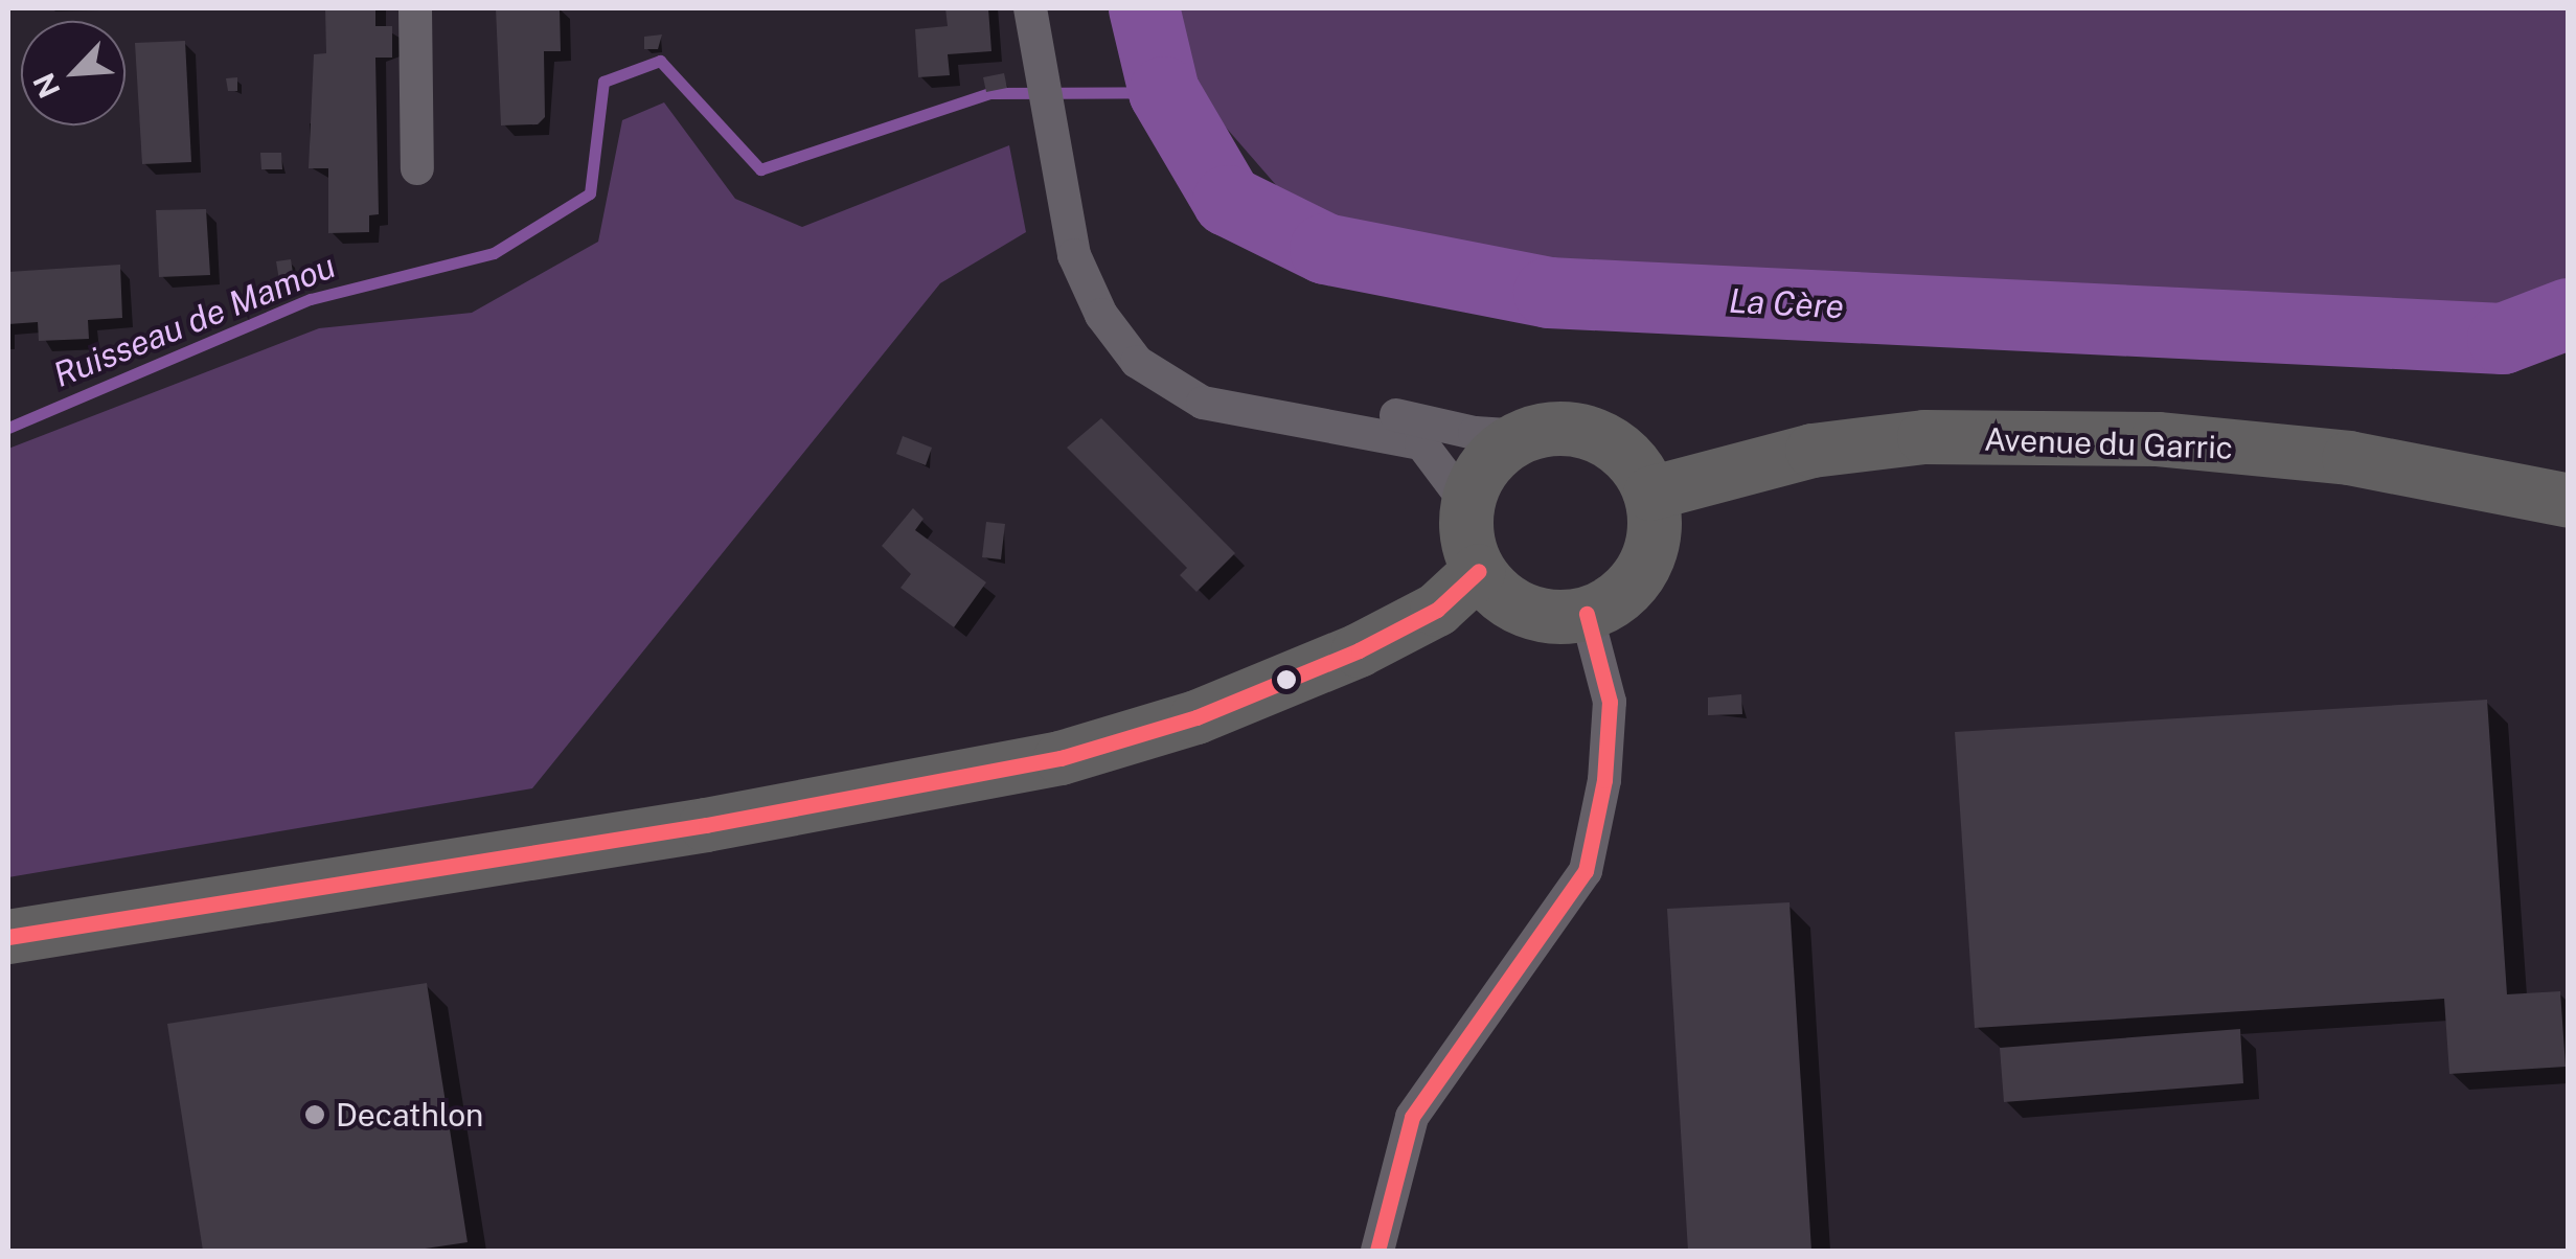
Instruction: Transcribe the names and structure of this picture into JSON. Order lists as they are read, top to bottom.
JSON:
{
  "streets": {
    "main road": ["Avenue du Garric"]
  },
  "water": ["La Cère", "Ruisseau de Mamou"],
  "places": ["Decathlon"],
  "north": "bottom left"
}
